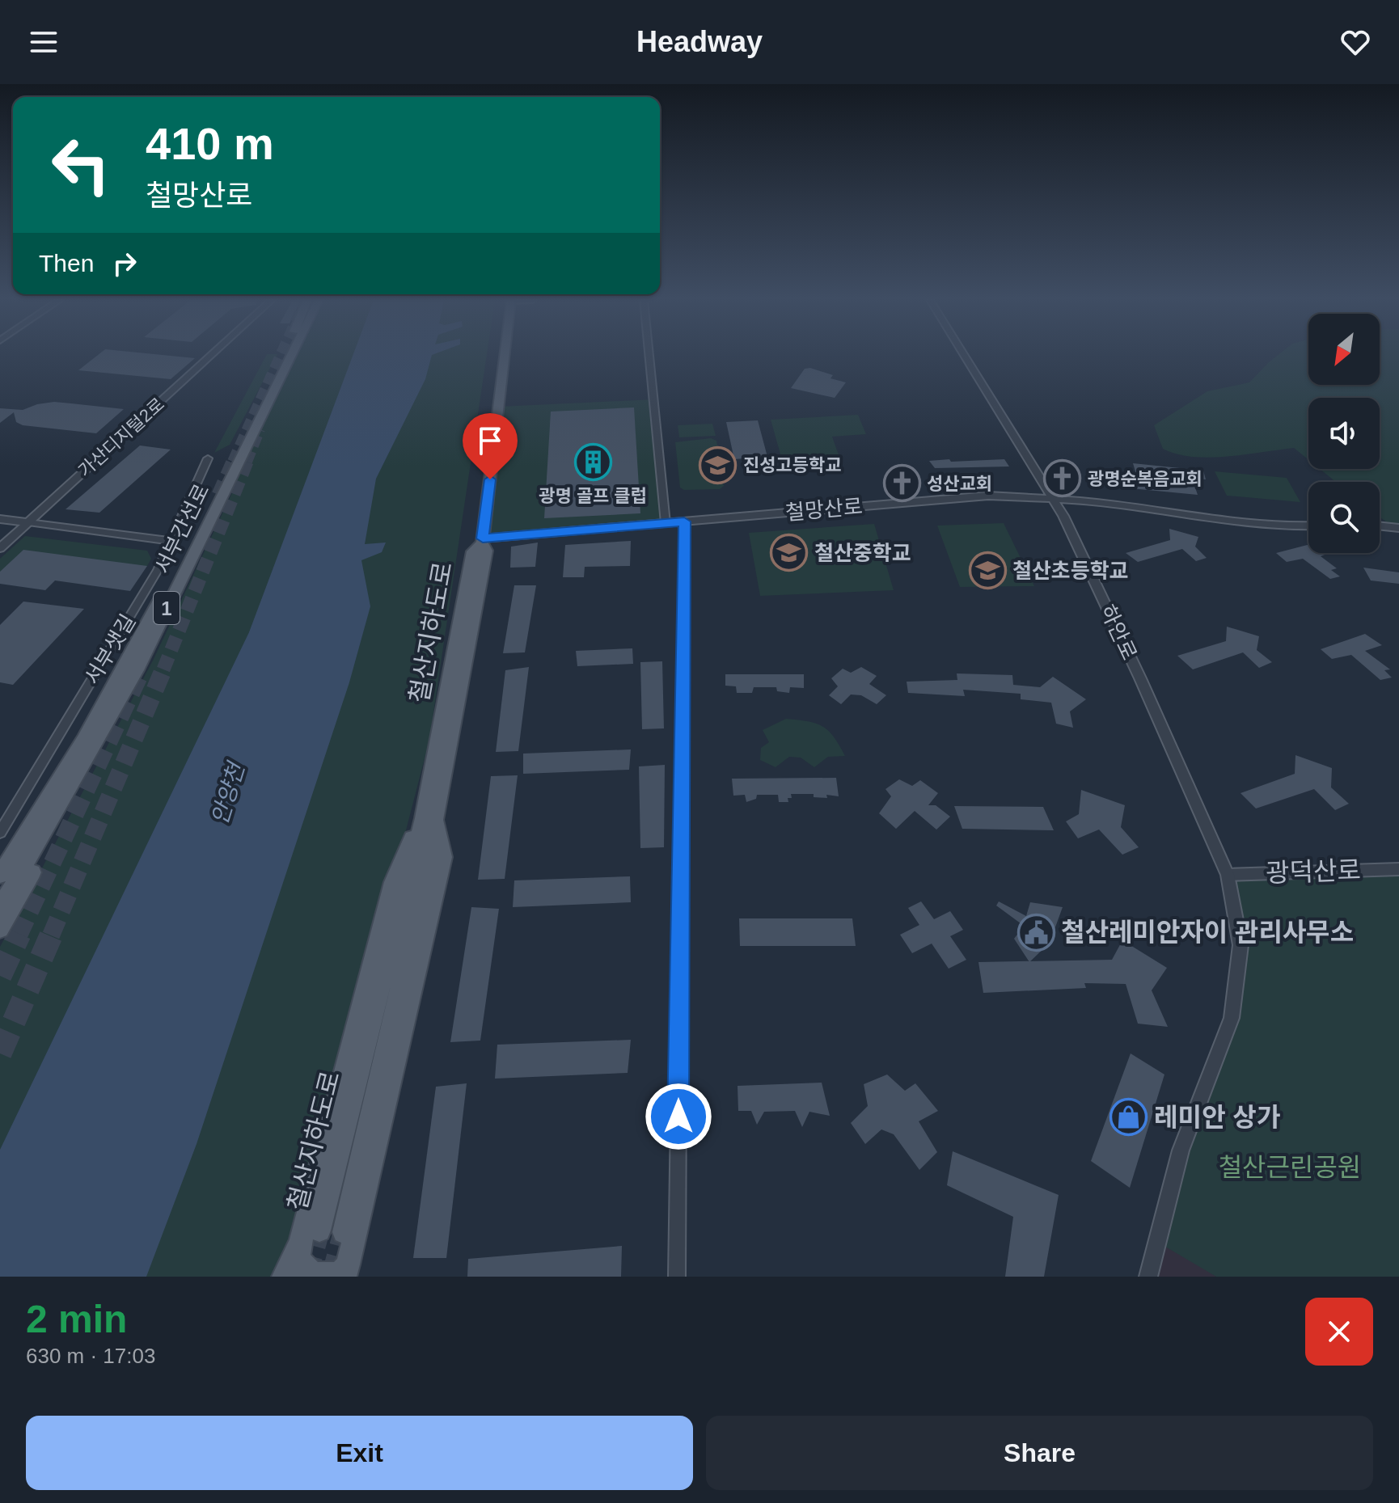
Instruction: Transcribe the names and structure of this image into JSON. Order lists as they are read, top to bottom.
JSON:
{
  "streets": {
    "main road": ["서부간선로", "1", "철산지하도로"],
    "street": [
      "가산디지털2로",
      "철망산로",
      "하안로",
      "서부샛길",
      "광덕산로"
    ]
  },
  "crossings": [
    ["철망산로", "철산지하도로"],
    ["철망산로", "하안로"],
    ["하안로", "광덕산로"]
  ],
  "water": ["안양천"],
  "parks": ["철산근린공원"],
  "places": {
    "building": ["광명 골프 클럽"],
    "school or university": ["진성고등학교", "철산중학교", "철산초등학교"],
    "church": ["광명순복음교회", "성산교회"],
    "public building": ["철산레미안자이 관리사무소"],
    "shop": ["레미안 상가"]
  },
  "north": "bottom left",
  "page": {
    "header": "Headway",
    "turn": ["410 m", "철망산로"],
    "then": "Then",
    "heading": ["2 min", "630 m · 17:03"],
    "buttons": ["Exit", "Share"]
  }
}
